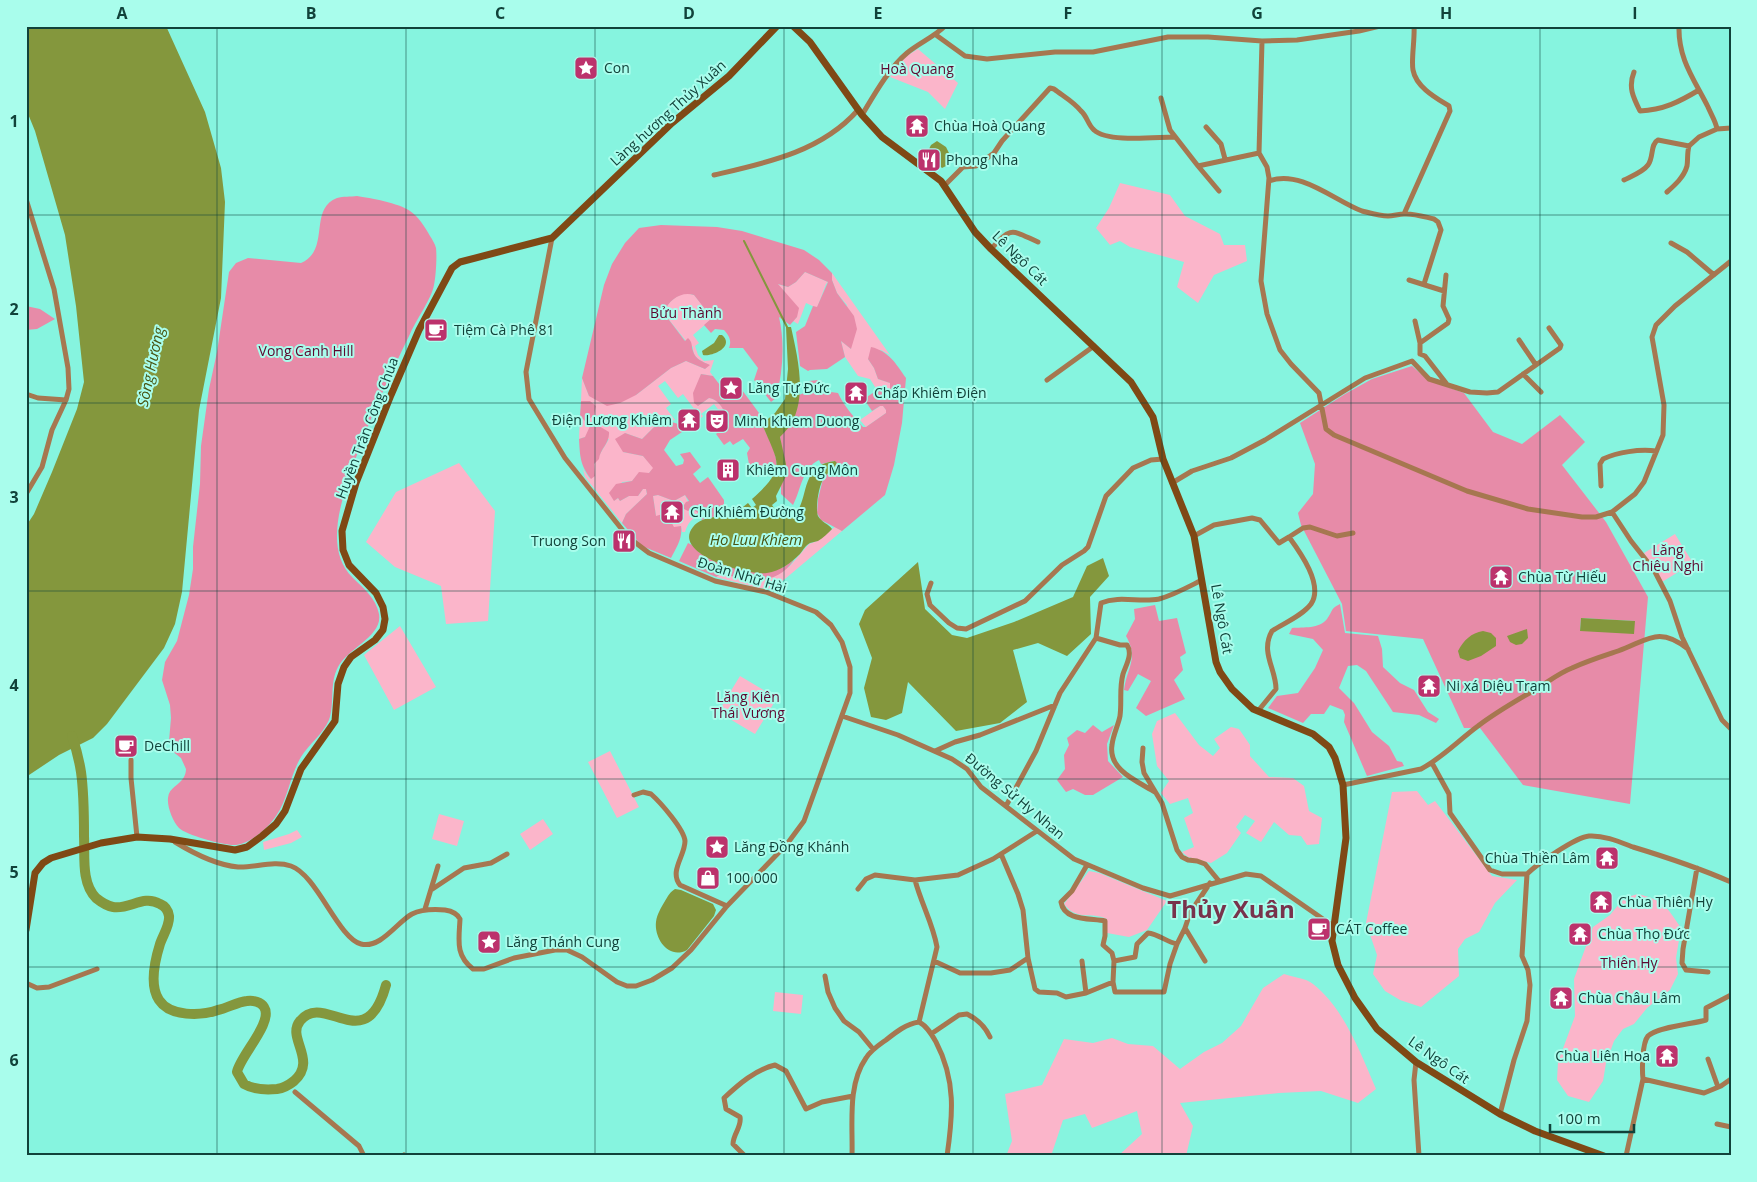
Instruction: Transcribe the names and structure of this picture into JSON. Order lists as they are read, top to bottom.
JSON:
{
  "streets": {
    "street": [
      "Làng hương Thủy Xuân",
      "Lê Ngô Cát",
      "Huyền Trân Công Chúa",
      "Đoàn Nhữ Hài",
      "Đường Sử Hy Nhan"
    ]
  },
  "crossings": [
    ["Làng hương Thủy Xuân", "Huyền Trân Công Chúa"],
    ["Làng hương Thủy Xuân", "Đoàn Nhữ Hài"],
    ["Lê Ngô Cát", "Đường Sử Hy Nhan"],
    ["Huyền Trân Công Chúa", "Đoàn Nhữ Hài"],
    ["Đoàn Nhữ Hài", "Đường Sử Hy Nhan"]
  ],
  "districts": ["Thủy Xuân"],
  "water": ["Sông Hương", "Ho Luu Khiem"],
  "parks": [
    "Hoà Quang",
    "Bửu Thành",
    "Vong Canh Hill",
    "Lăng Chiêu Nghi",
    "Lăng Kiên Thái Vương",
    "Thiên Hy"
  ],
  "places": {
    "place": [
      "Con",
      "Lăng Tự Đức",
      "Lăng Đồng Khánh",
      "Lăng Thánh Cung"
    ],
    "temple": [
      "Chùa Hoà Quang",
      "Chấp Khiêm Điện",
      "Điện Lương Khiêm",
      "Chí Khiêm Đường",
      "Chùa Từ Hiếu",
      "Ni xá Diệu Trạm",
      "Chùa Thiền Lâm",
      "Chùa Thiên Hy",
      "Chùa Thọ Đức",
      "Chùa Châu Lâm",
      "Chùa Liên Hoa"
    ],
    "restaurant": ["Phong Nha", "Truong Son"],
    "cafe": ["Tiệm Cà Phê 81", "DeChill", "CÁT Coffee"],
    "theatre": ["Minh Khiem Duong"],
    "building": ["Khiêm Cung Môn"],
    "shop": ["100 000"]
  },
  "scale_bar": "100 m",
  "grid": {
    "columns": [
      "A",
      "B",
      "C",
      "D",
      "E",
      "F",
      "G",
      "H",
      "I"
    ],
    "rows": [
      "1",
      "2",
      "3",
      "4",
      "5",
      "6"
    ]
  }
}
